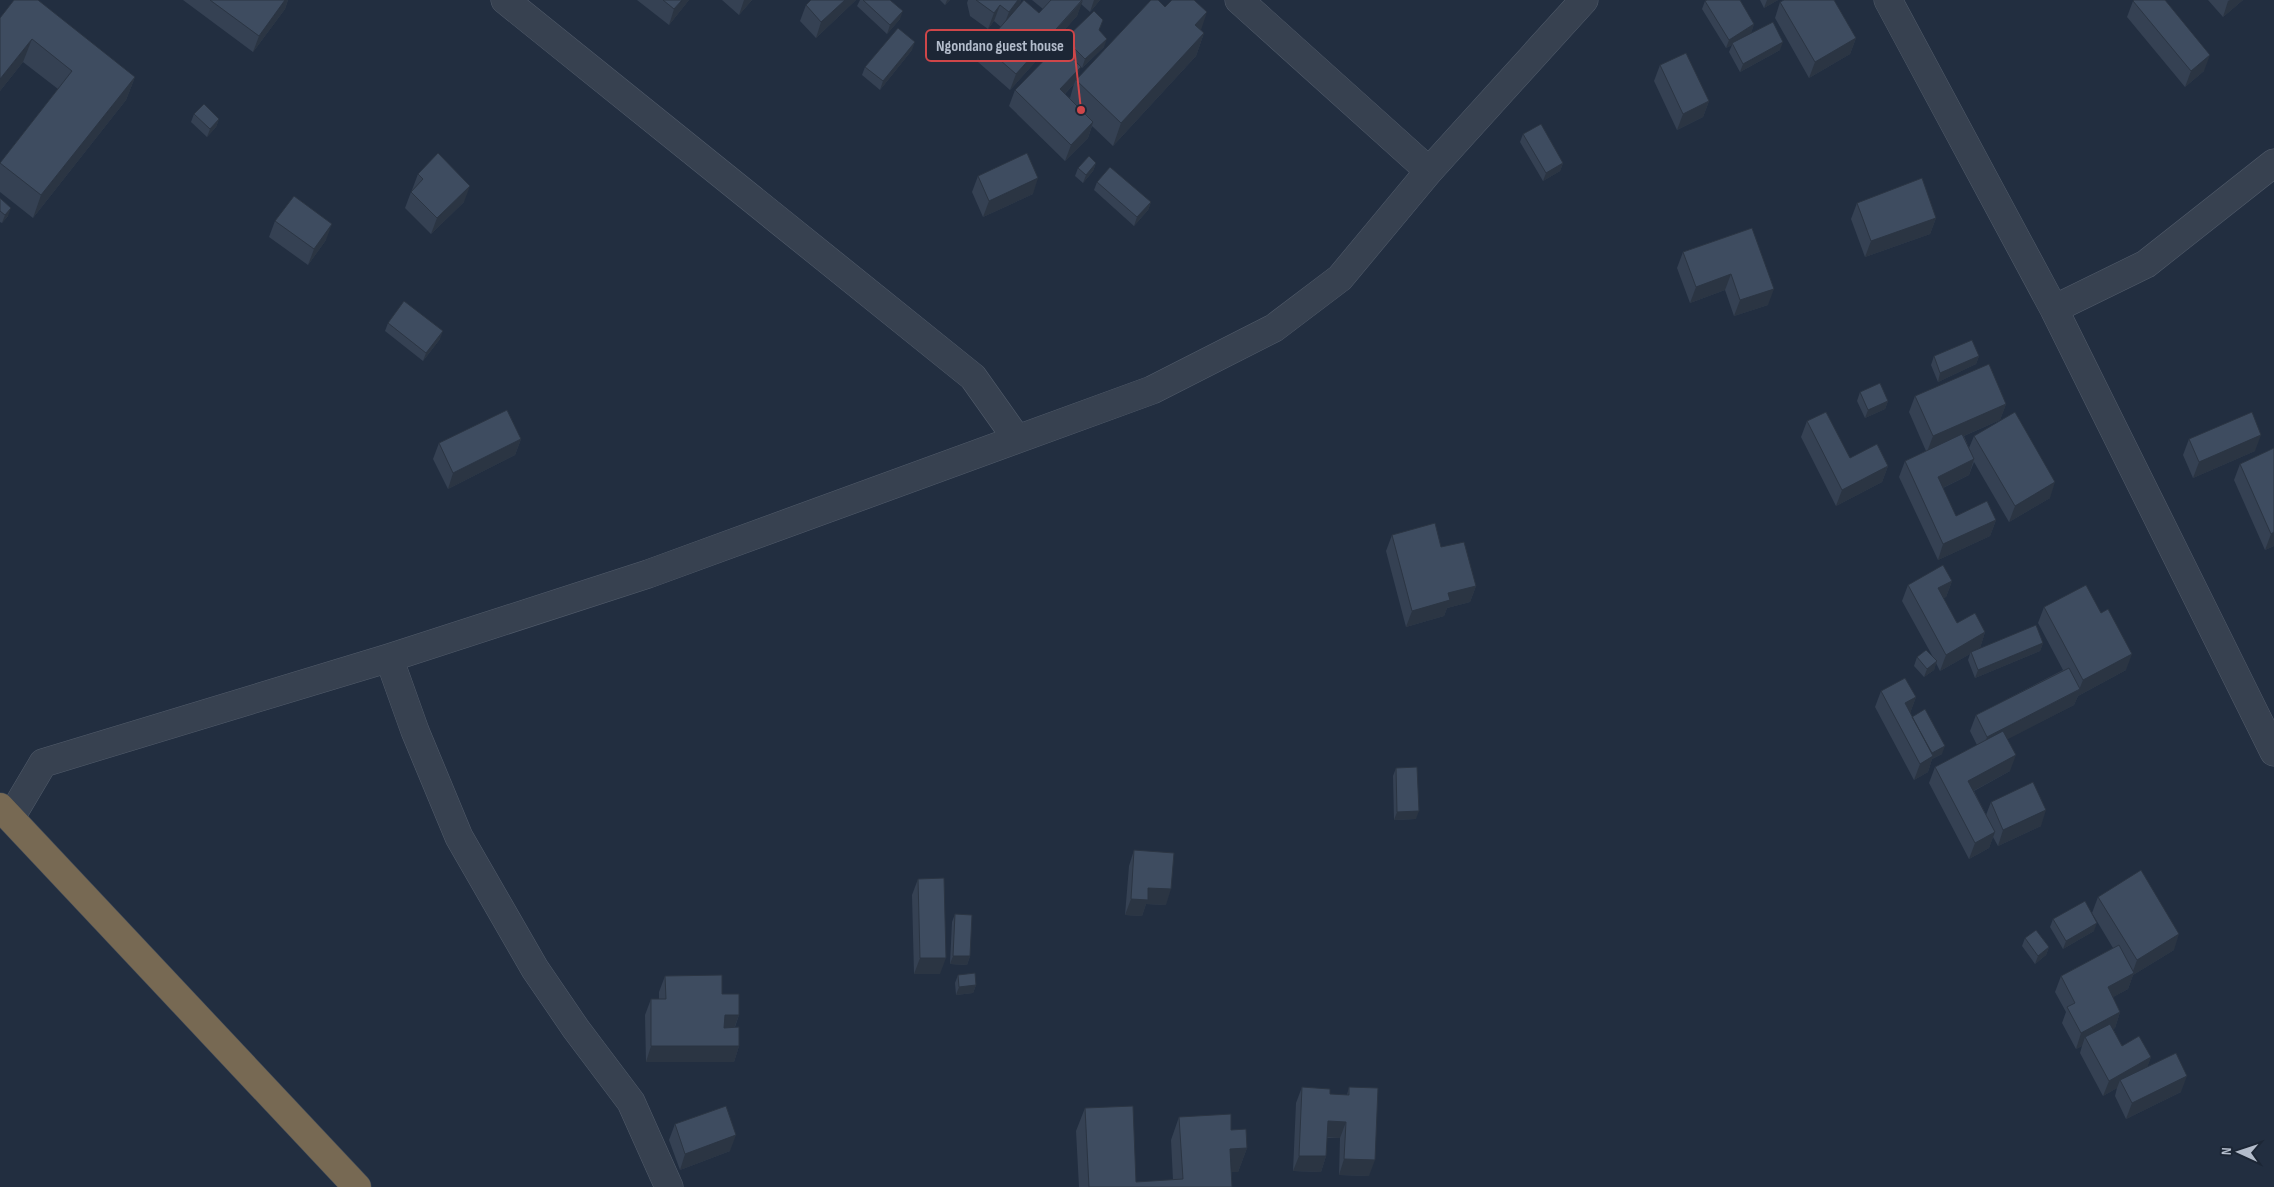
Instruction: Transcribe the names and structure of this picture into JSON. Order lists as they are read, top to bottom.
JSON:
{
  "places": ["Ngondano guest house"],
  "north": "left"
}
